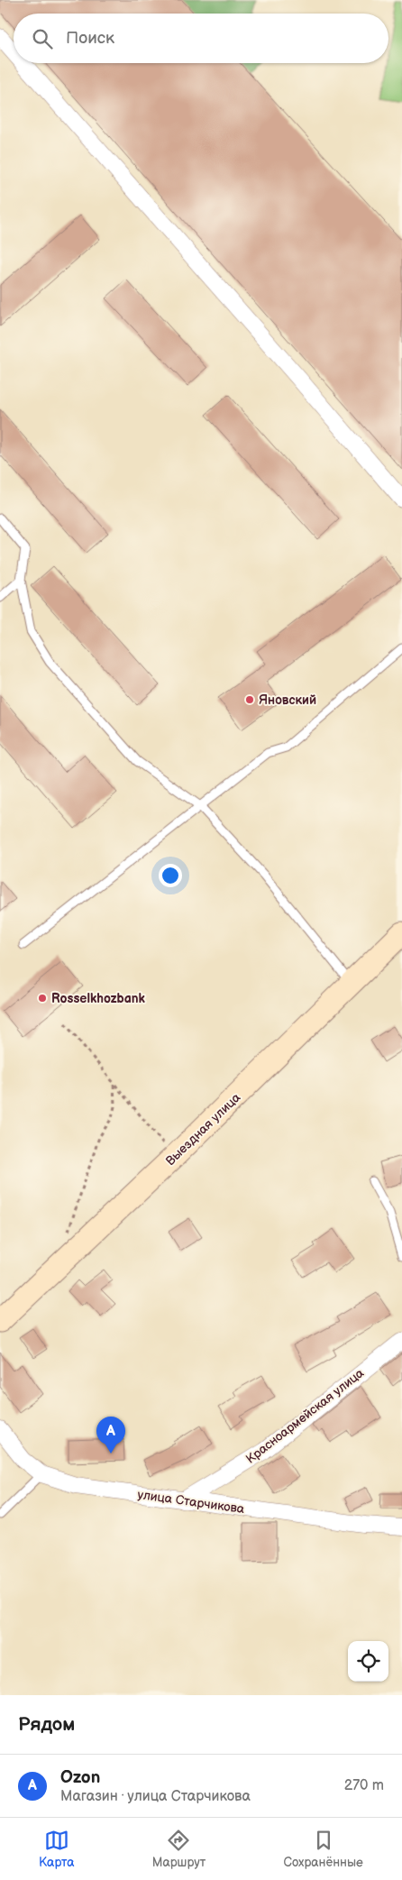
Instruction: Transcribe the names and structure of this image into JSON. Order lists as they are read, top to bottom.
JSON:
{
  "streets": {
    "street": ["Выездная улица", "Красноармейская улица", "улица Старчикова"]
  },
  "crossings": [
    ["Красноармейская улица", "улица Старчикова"]
  ],
  "places": ["Яновский", "Rosselkhozbank"],
  "page": {
    "search": "Поиск",
    "pins": "A",
    "heading": "Рядом",
    "list": [
      {
        "mark": "A",
        "name": "Ozon",
        "note": "Магазин · улица Старчикова",
        "value": "270 m"
      }
    ],
    "nav": ["Карта", "Маршрут", "Сохранённые"]
  }
}
